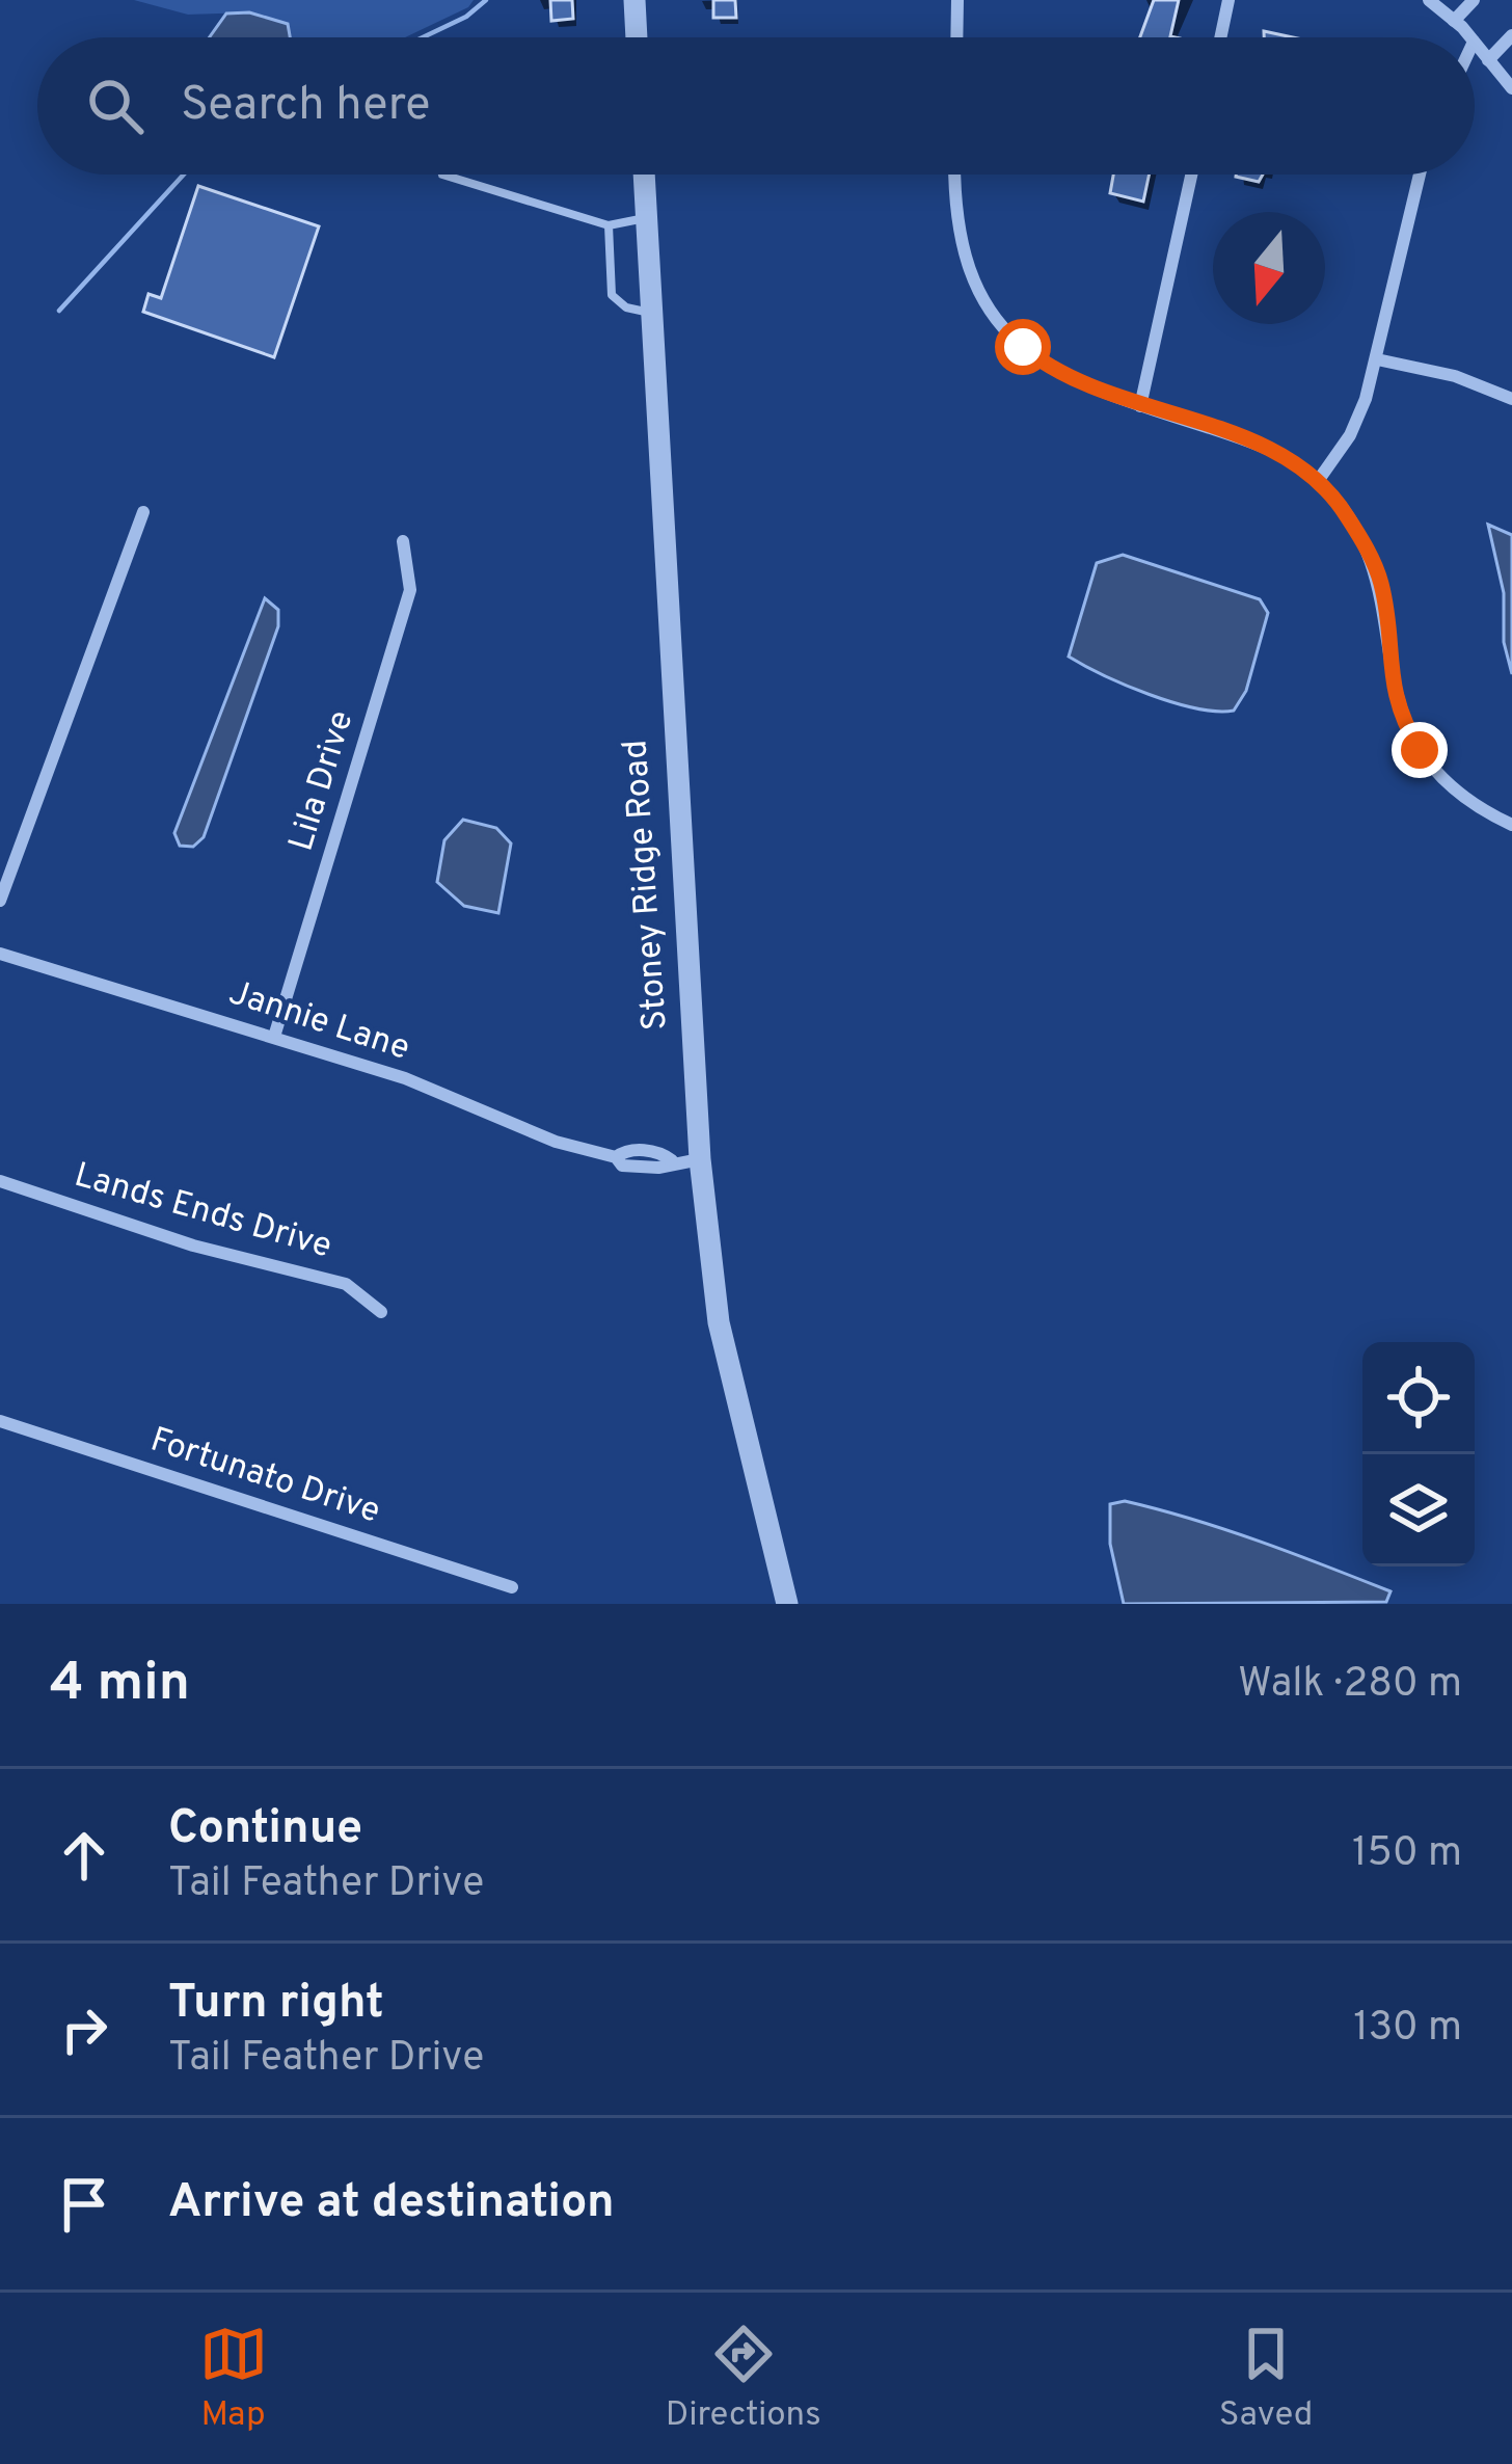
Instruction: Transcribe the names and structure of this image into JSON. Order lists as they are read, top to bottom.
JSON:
{
  "streets": {
    "street": [
      "Lila Drive",
      "Stoney Ridge Road",
      "Jannie Lane",
      "Lands Ends Drive",
      "Fortunato Drive"
    ]
  },
  "crossings": [
    ["Lila Drive", "Jannie Lane"],
    ["Stoney Ridge Road", "Jannie Lane"]
  ],
  "north": "bottom",
  "page": {
    "search": "Search here",
    "heading": ["4 min", "Walk · 280 m"],
    "list": [
      ["Continue", "Tail Feather Drive", "150 m"],
      ["Turn right", "Tail Feather Drive", "130 m"],
      "Arrive at destination"
    ],
    "nav": ["Map", "Directions", "Saved"]
  }
}
